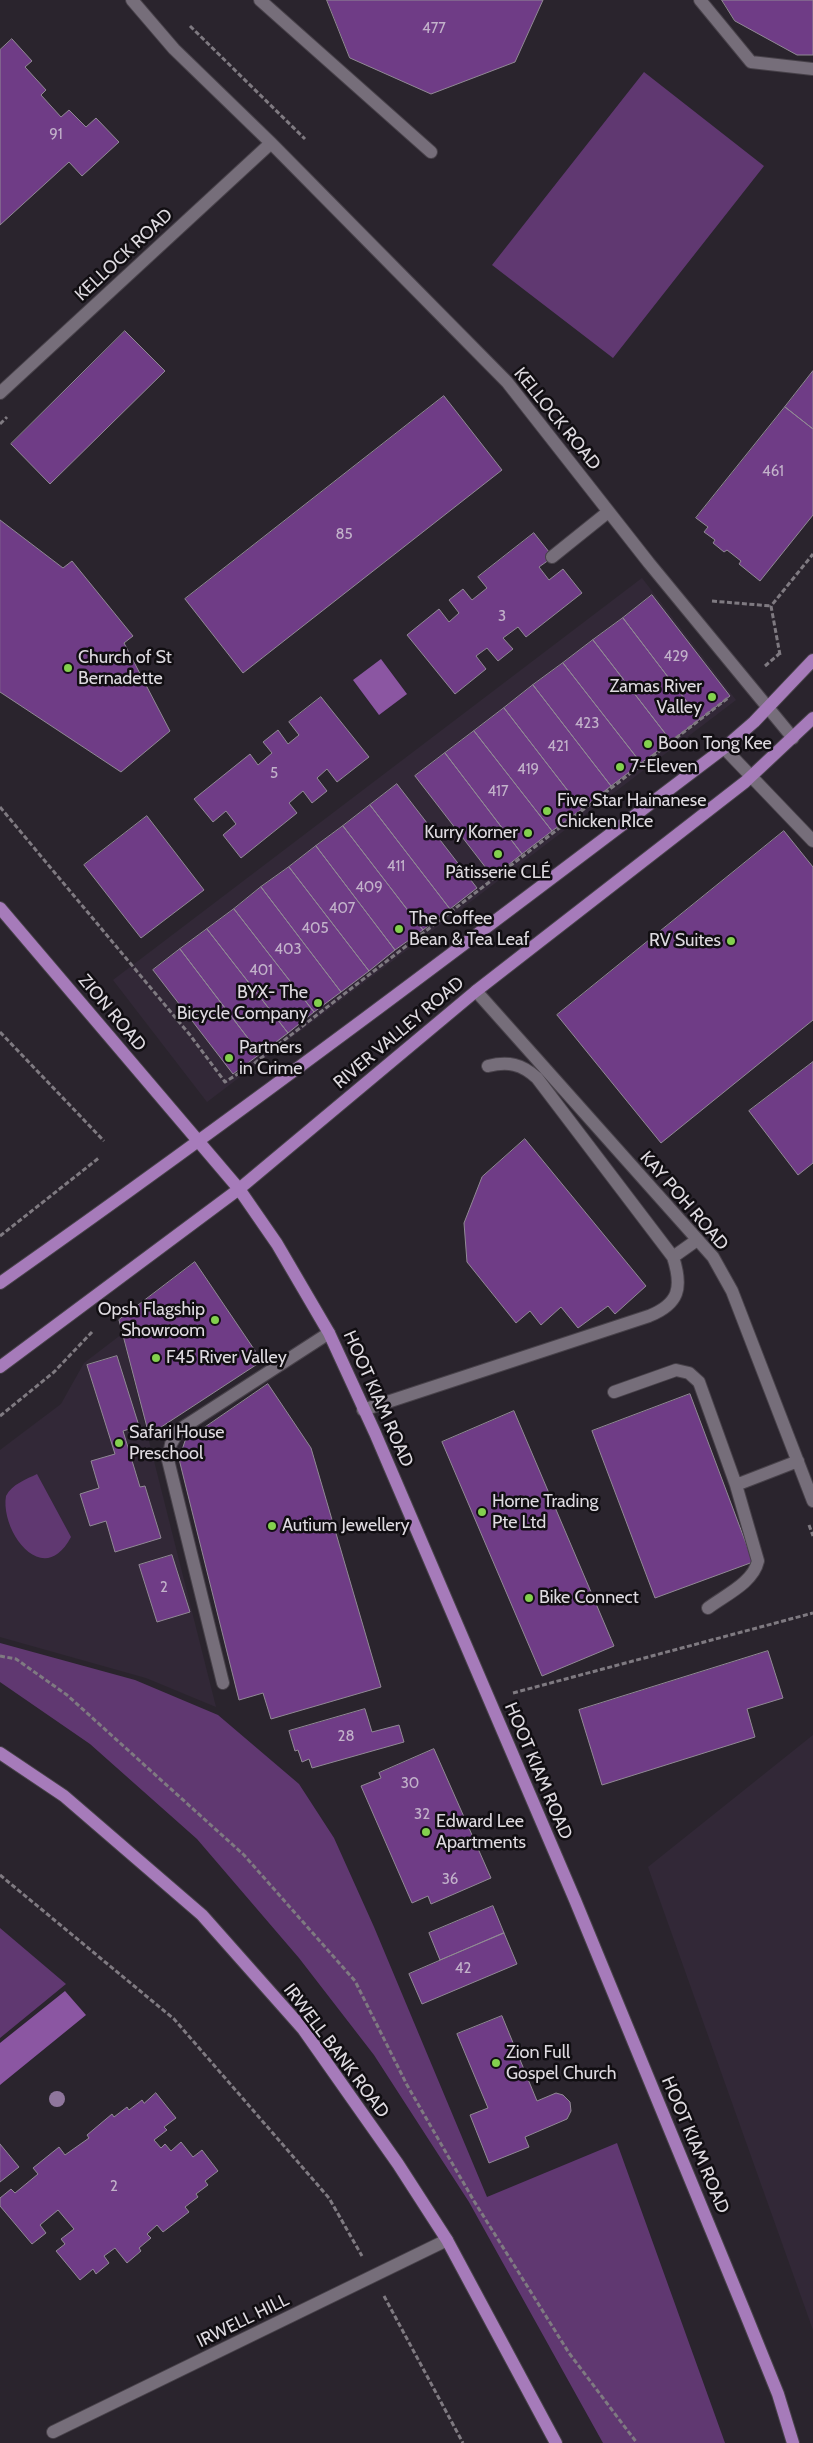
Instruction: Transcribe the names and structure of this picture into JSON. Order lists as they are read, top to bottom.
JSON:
{
  "streets": {
    "main road": [
      "ZION ROAD",
      "RIVER VALLEY ROAD",
      "HOOT KIAM ROAD",
      "IRWELL BANK ROAD"
    ],
    "street": ["KELLOCK ROAD", "KAY POH ROAD", "IRWELL HILL"]
  },
  "crossings": [
    ["KELLOCK ROAD", "RIVER VALLEY ROAD"],
    ["ZION ROAD", "RIVER VALLEY ROAD"],
    ["ZION ROAD", "HOOT KIAM ROAD"],
    ["RIVER VALLEY ROAD", "KAY POH ROAD"],
    ["RIVER VALLEY ROAD", "HOOT KIAM ROAD"],
    ["IRWELL BANK ROAD", "IRWELL HILL"]
  ],
  "places": [
    "Church of St Bernadette",
    "Zamas River Valley",
    "Boon Tong Kee",
    "7-Eleven",
    "Five Star Hainanese Chicken RIce",
    "Kurry Korner",
    "Pâtisserie CLÉ",
    "The Coffee Bean & Tea Leaf",
    "RV Suites",
    "BYX- The Bicycle Company",
    "Partners in Crime",
    "Opsh Flagship Showroom",
    "F45 River Valley",
    "Safari House Preschool",
    "Horne Trading Pte Ltd",
    "Autium Jewellery",
    "Bike Connect",
    "Edward Lee Apartments",
    "Zion Full Gospel Church"
  ],
  "house_numbers": [
    "477",
    "91",
    "461",
    "85",
    "3",
    "429",
    "423",
    "421",
    "419",
    "5",
    "417",
    "411",
    "409",
    "407",
    "405",
    "403",
    "401",
    "2",
    "28",
    "30",
    "32",
    "36",
    "42",
    "2"
  ]
}
